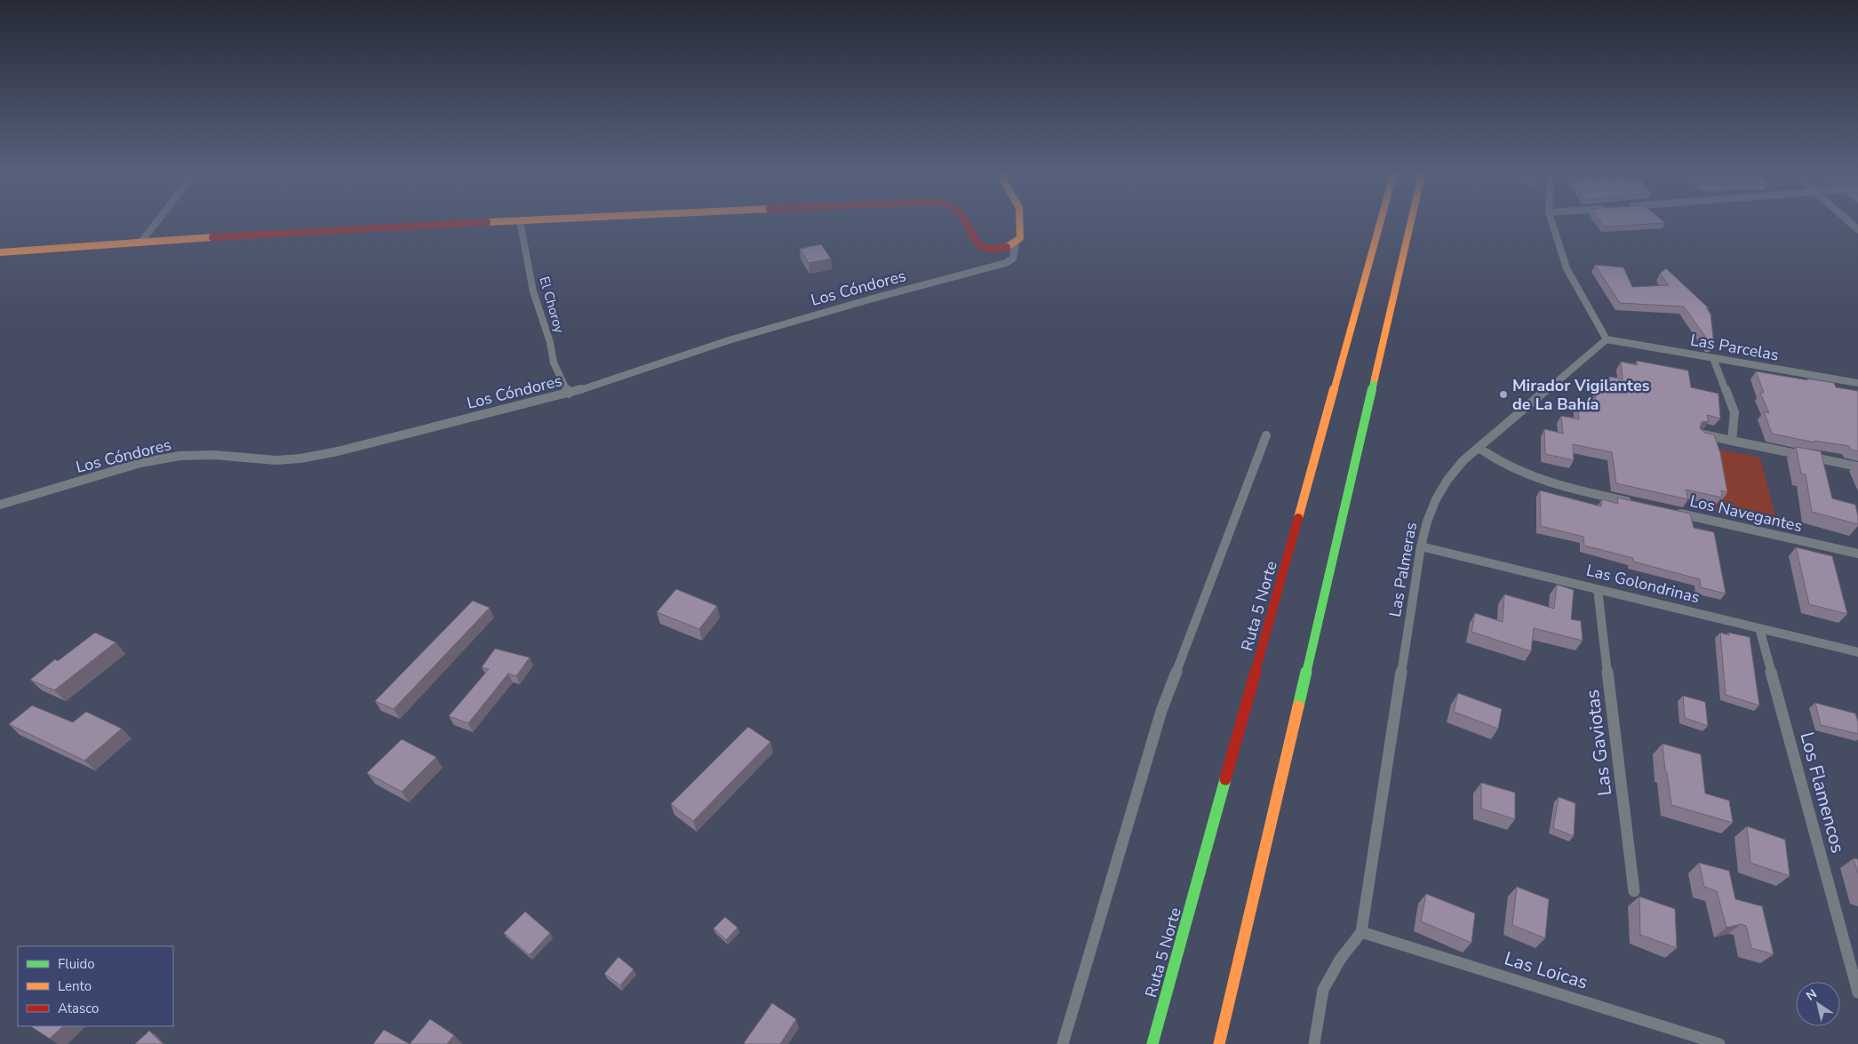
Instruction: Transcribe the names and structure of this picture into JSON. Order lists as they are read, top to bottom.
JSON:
{
  "streets": {
    "main road": ["Ruta 5 Norte"],
    "street": [
      "Los Cóndores",
      "El Choroy",
      "Las Parcelas",
      "Los Navegantes",
      "Las Palmeras",
      "Las Golondrinas",
      "Las Gaviotas",
      "Los Flamencos",
      "Las Loicas"
    ]
  },
  "crossings": [
    ["Los Cóndores", "El Choroy"],
    ["Las Parcelas", "Las Palmeras"],
    ["Las Palmeras", "Las Golondrinas"],
    ["Las Palmeras", "Las Loicas"],
    ["Las Golondrinas", "Las Gaviotas"],
    ["Las Golondrinas", "Los Flamencos"]
  ],
  "places": ["Mirador Vigilantes de La Bahía"],
  "legend": ["Fluido", "Lento", "Atasco"],
  "north": "top left"
}
